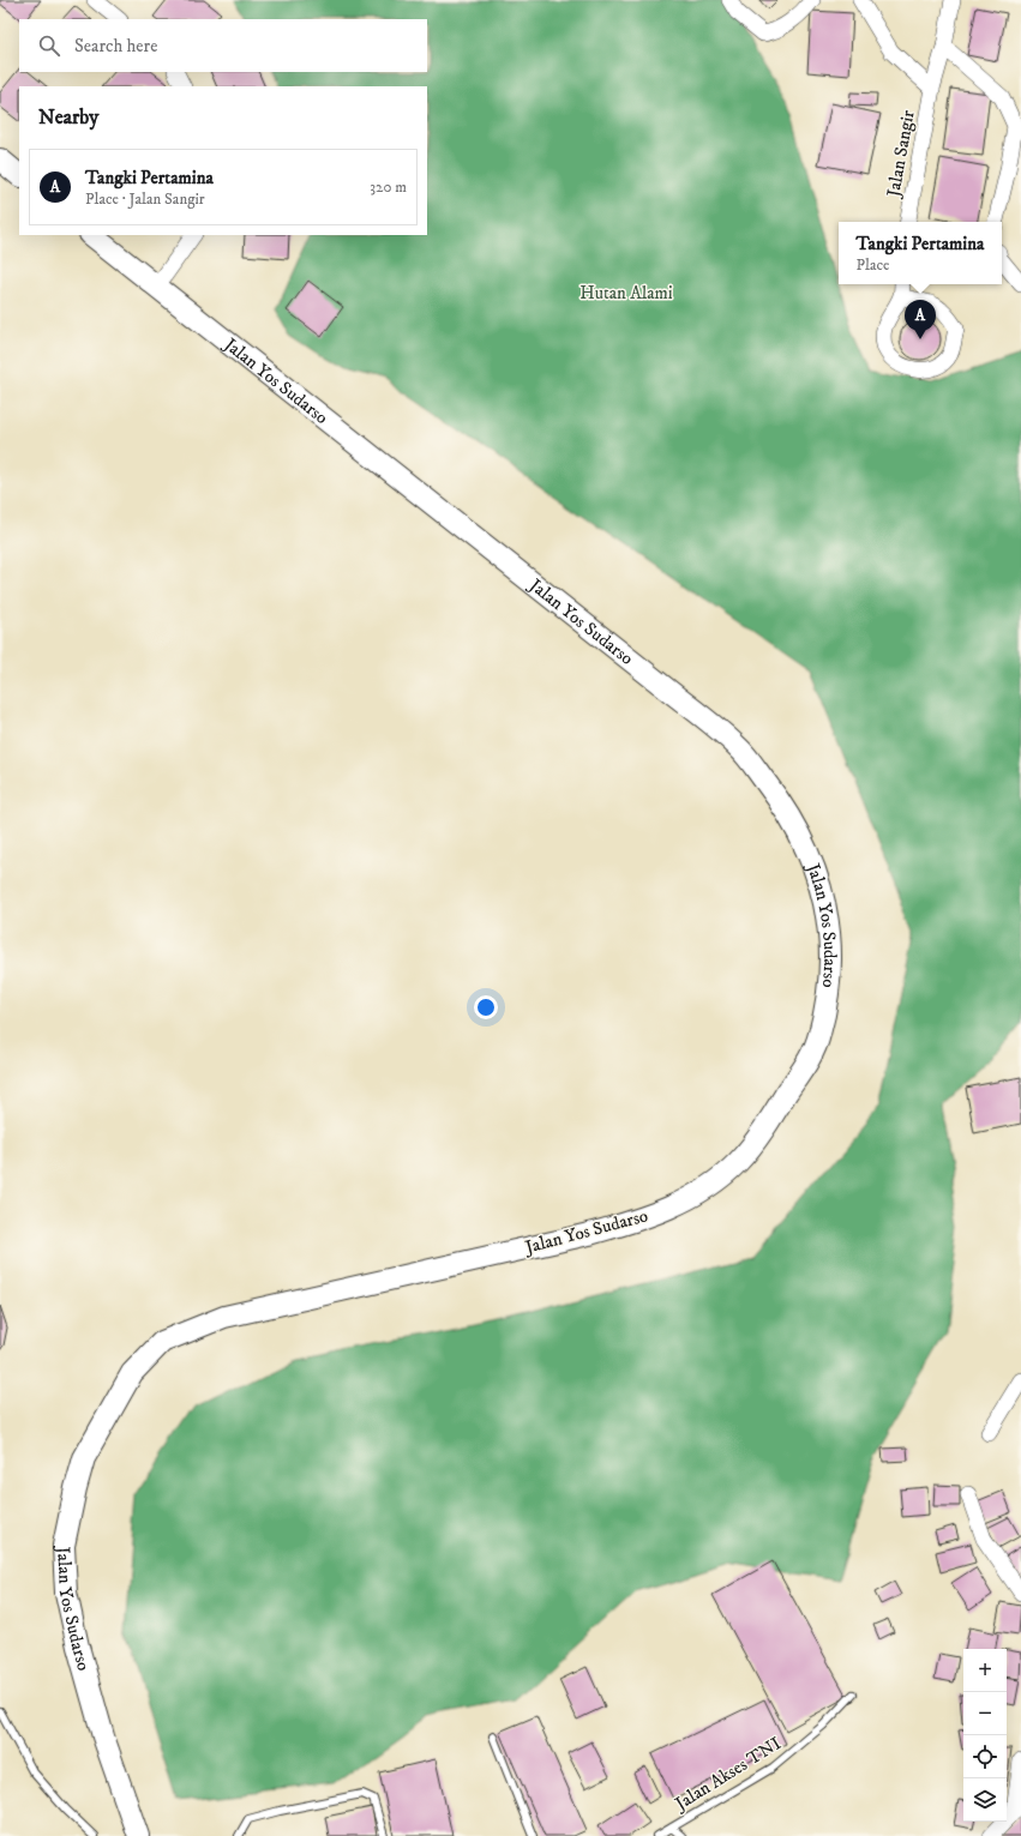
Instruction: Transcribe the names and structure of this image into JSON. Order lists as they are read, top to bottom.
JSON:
{
  "streets": {
    "main road": ["Jalan Yos Sudarso"],
    "street": ["Jalan Sangir"],
    "lane": ["Jalan Akses TNI"]
  },
  "parks": ["Hutan Alami"],
  "page": {
    "search": "Search here",
    "heading": "Nearby",
    "list": [
      {
        "mark": "A",
        "name": "Tangki Pertamina",
        "note": "Place · Jalan Sangir",
        "value": "320 m"
      }
    ],
    "popup": ["Tangki Pertamina", "Place"],
    "pins": "A",
    "map_buttons": ["+", "−"]
  }
}
